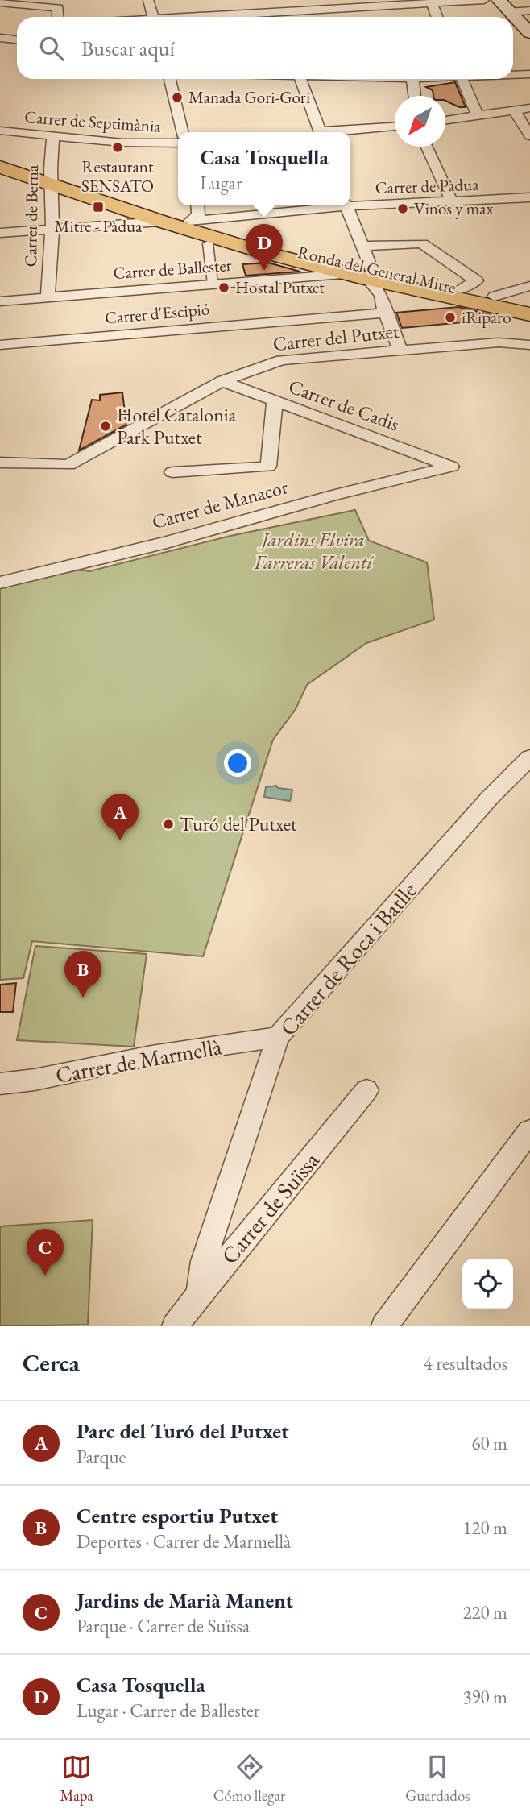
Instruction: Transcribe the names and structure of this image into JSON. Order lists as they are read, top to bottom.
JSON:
{
  "streets": {
    "main road": ["Ronda del General Mitre"],
    "street": [
      "Carrer de Septimània",
      "Carrer de Pàdua",
      "Carrer de Berna",
      "Carrer de Ballester",
      "Carrer d'Escipió",
      "Carrer del Putxet",
      "Carrer de Cadis",
      "Carrer de Manacor",
      "Carrer de Roca i Batlle",
      "Carrer de Marmellà",
      "Carrer de Suïssa"
    ]
  },
  "crossings": [
    ["Carrer de Septimània", "Carrer de Berna"],
    ["Carrer de Pàdua", "Ronda del General Mitre"],
    ["Carrer de Berna", "Carrer de Ballester"],
    ["Carrer de Berna", "Ronda del General Mitre"],
    ["Carrer de Ballester", "Ronda del General Mitre"],
    ["Carrer del Putxet", "Carrer de Cadis"],
    ["Carrer de Cadis", "Carrer de Manacor"],
    ["Carrer de Roca i Batlle", "Carrer de Marmellà"],
    ["Carrer de Roca i Batlle", "Carrer de Suïssa"]
  ],
  "parks": ["Jardins Elvira Farreras Valentí"],
  "places": {
    "other": [
      "Manada Gori-Gori",
      "Restaurant SENSATO",
      "Vinos y max",
      "Hostal Putxet",
      "iRiparo",
      "Hotel Catalonia Park Putxet",
      "Turó del Putxet"
    ],
    "transit": ["Mitre - Pàdua"]
  },
  "north": "bottom left",
  "page": {
    "search": "Buscar aquí",
    "popup": ["Casa Tosquella", "Lugar"],
    "pins": [
      "D",
      "A",
      "B",
      "C"
    ],
    "heading": ["Cerca", "4 resultados"],
    "list": [
      {
        "mark": "A",
        "name": "Parc del Turó del Putxet",
        "note": "Parque",
        "value": "60 m"
      },
      {
        "mark": "B",
        "name": "Centre esportiu Putxet",
        "note": "Deportes · Carrer de Marmellà",
        "value": "120 m"
      },
      {
        "mark": "C",
        "name": "Jardins de Marià Manent",
        "note": "Parque · Carrer de Suïssa",
        "value": "220 m"
      },
      {
        "mark": "D",
        "name": "Casa Tosquella",
        "note": "Lugar · Carrer de Ballester",
        "value": "390 m"
      }
    ],
    "nav": ["Mapa", "Cómo llegar", "Guardados"]
  }
}
